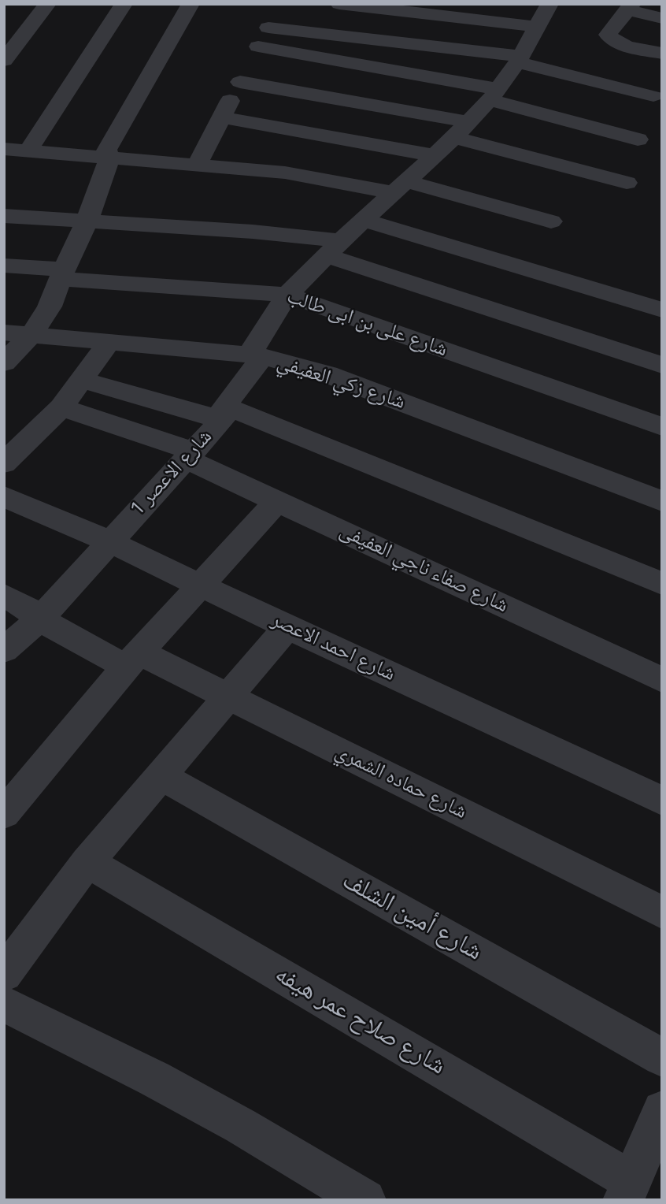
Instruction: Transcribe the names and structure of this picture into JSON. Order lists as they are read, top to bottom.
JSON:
{
  "streets": {
    "street": [
      "شارع على بن ابى طالب",
      "شارع زكي العفيفي",
      "شارع الاعصر 1",
      "شارع صفاء ناجي العفيفى",
      "شارع احمد الاعصر",
      "شارع حماده الشمري",
      "شارع أمين الشلف",
      "شارع صلاح عمر هيفه"
    ]
  },
  "crossings": [
    ["شارع على بن ابى طالب", "شارع الاعصر 1"],
    ["شارع زكي العفيفي", "شارع الاعصر 1"],
    ["شارع الاعصر 1", "شارع صفاء ناجي العفيفى"],
    ["شارع الاعصر 1", "شارع احمد الاعصر"],
    ["شارع الاعصر 1", "شارع حماده الشمري"]
  ]
}
